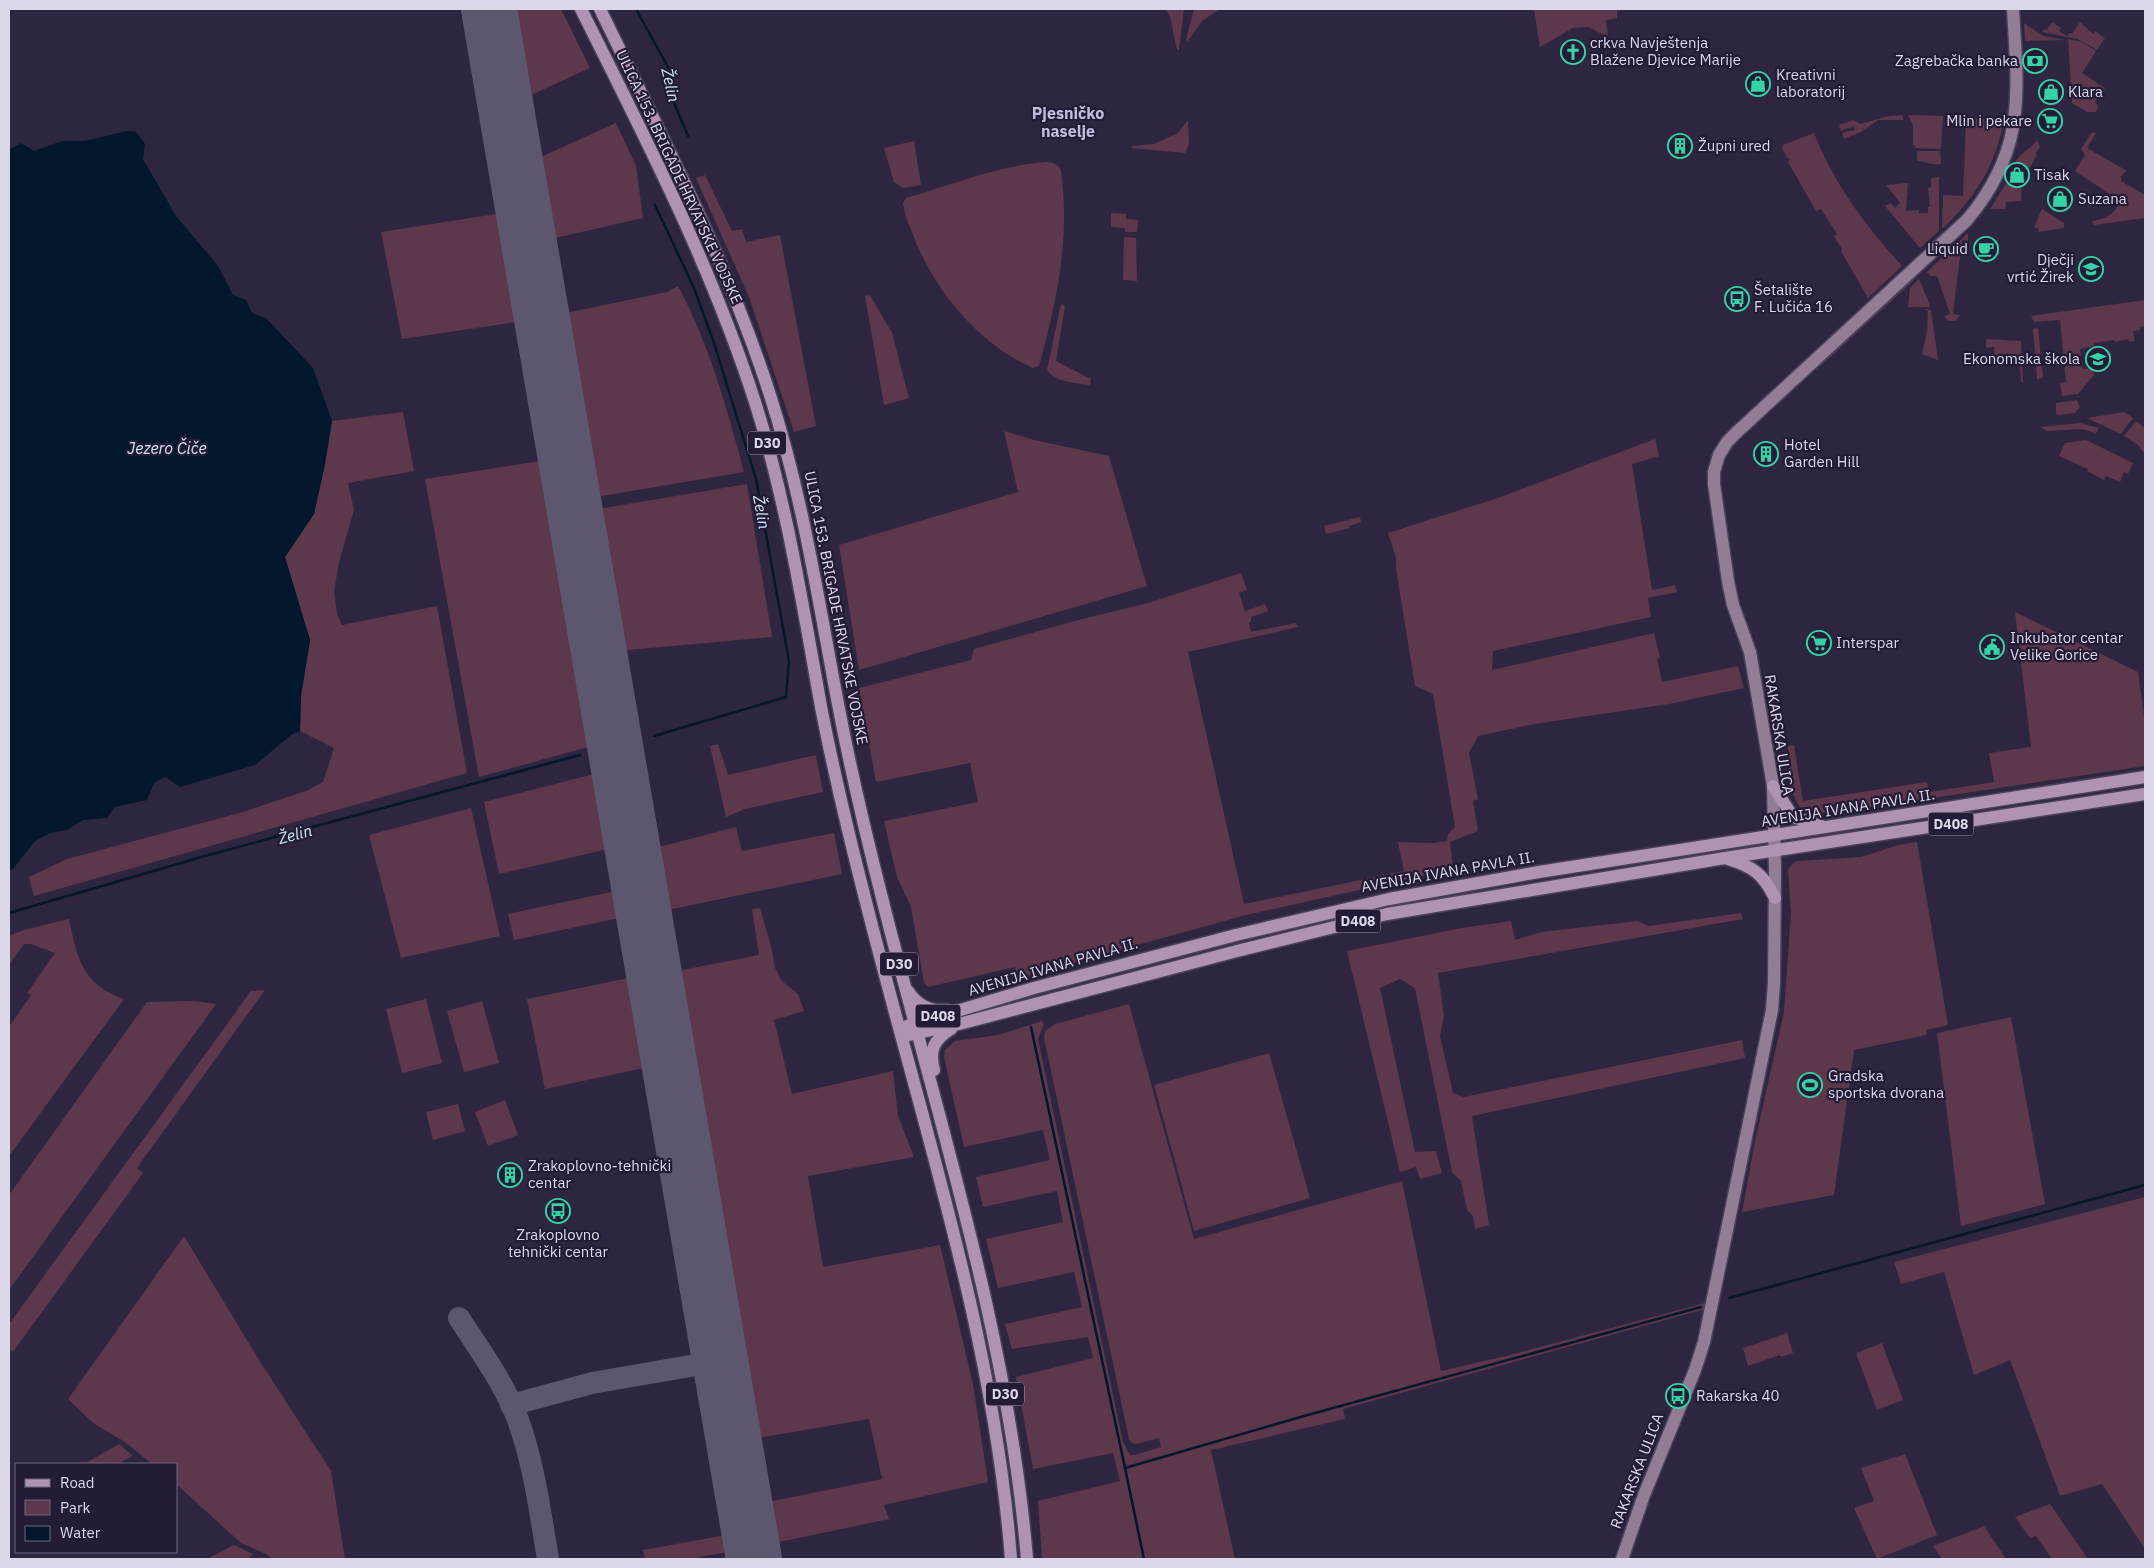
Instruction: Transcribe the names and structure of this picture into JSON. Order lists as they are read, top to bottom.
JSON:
{
  "streets": {
    "main road": [
      "ULICA 153. BRIGADE HRVATSKE VOJSKE",
      "D30",
      "RAKARSKA ULICA",
      "AVENIJA IVANA PAVLA II.",
      "D408"
    ]
  },
  "crossings": [
    ["ULICA 153. BRIGADE HRVATSKE VOJSKE", "D30"],
    ["ULICA 153. BRIGADE HRVATSKE VOJSKE", "AVENIJA IVANA PAVLA II."],
    ["D30", "AVENIJA IVANA PAVLA II."],
    ["RAKARSKA ULICA", "AVENIJA IVANA PAVLA II."]
  ],
  "districts": ["Pjesničko naselje"],
  "water": ["Želin", "Jezero Čiče"],
  "places": {
    "church": ["crkva Navještenja Blažene Djevice Marije"],
    "bank": ["Zagrebačka banka"],
    "shop": [
      "Kreativni laboratorij",
      "Klara",
      "Tisak",
      "Suzana"
    ],
    "supermarket": ["Mlin i pekare", "Interspar"],
    "building": ["Župni ured", "Hotel Garden Hill", "Zrakoplovno-tehnički centar"],
    "cafe": ["Liquid"],
    "school or university": ["Dječji vrtić Žirek", "Ekonomska škola"],
    "bus stop": ["Šetalište F. Lučića 16", "Zrakoplovno tehnički centar", "Rakarska 40"],
    "public building": ["Inkubator centar Velike Gorice"],
    "sports": ["Gradska sportska dvorana"]
  },
  "legend": ["Road", "Park", "Water"]
}
